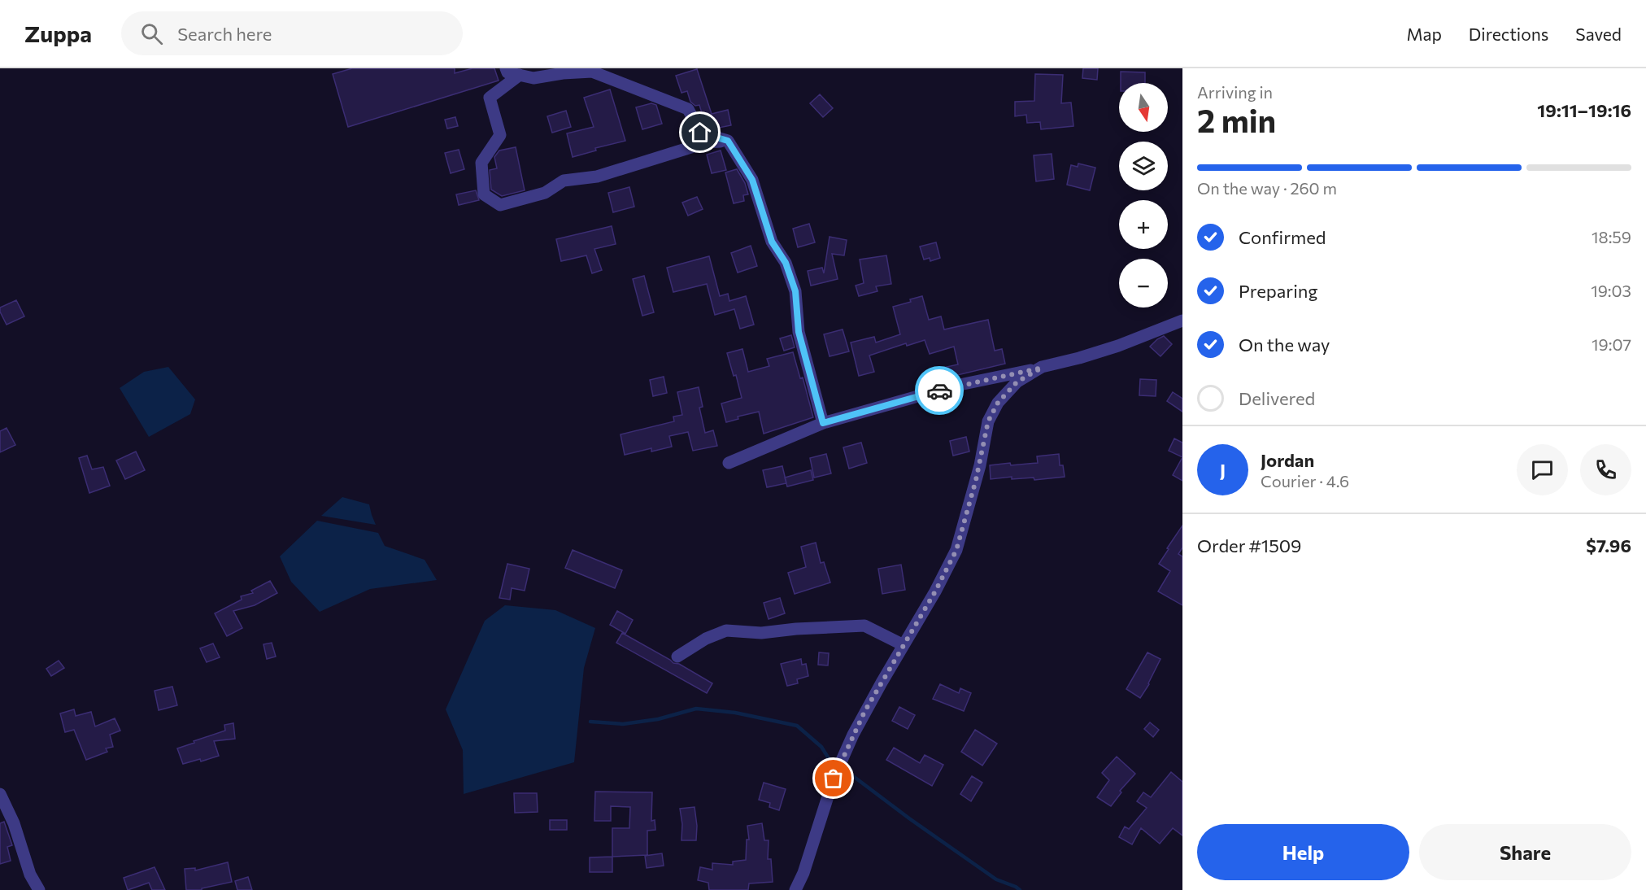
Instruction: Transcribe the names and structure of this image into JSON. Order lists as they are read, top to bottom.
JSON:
{
  "north": "bottom",
  "page": {
    "header": "Zuppa",
    "search": "Search here",
    "nav": ["Map", "Directions", "Saved"],
    "heading": ["2 min", "Arriving in", "19:11–19:16"],
    "panel": [
      "Jordan",
      "Courier · 4.6",
      "Order #1509",
      "$7.96"
    ],
    "map_buttons": ["+", "−"],
    "bar": "On the way · 260 m",
    "list": [
      ["Confirmed", "18:59"],
      ["Preparing", "19:03"],
      ["On the way", "19:07"],
      "Delivered"
    ],
    "round": "J",
    "buttons": ["Help", "Share"]
  }
}
